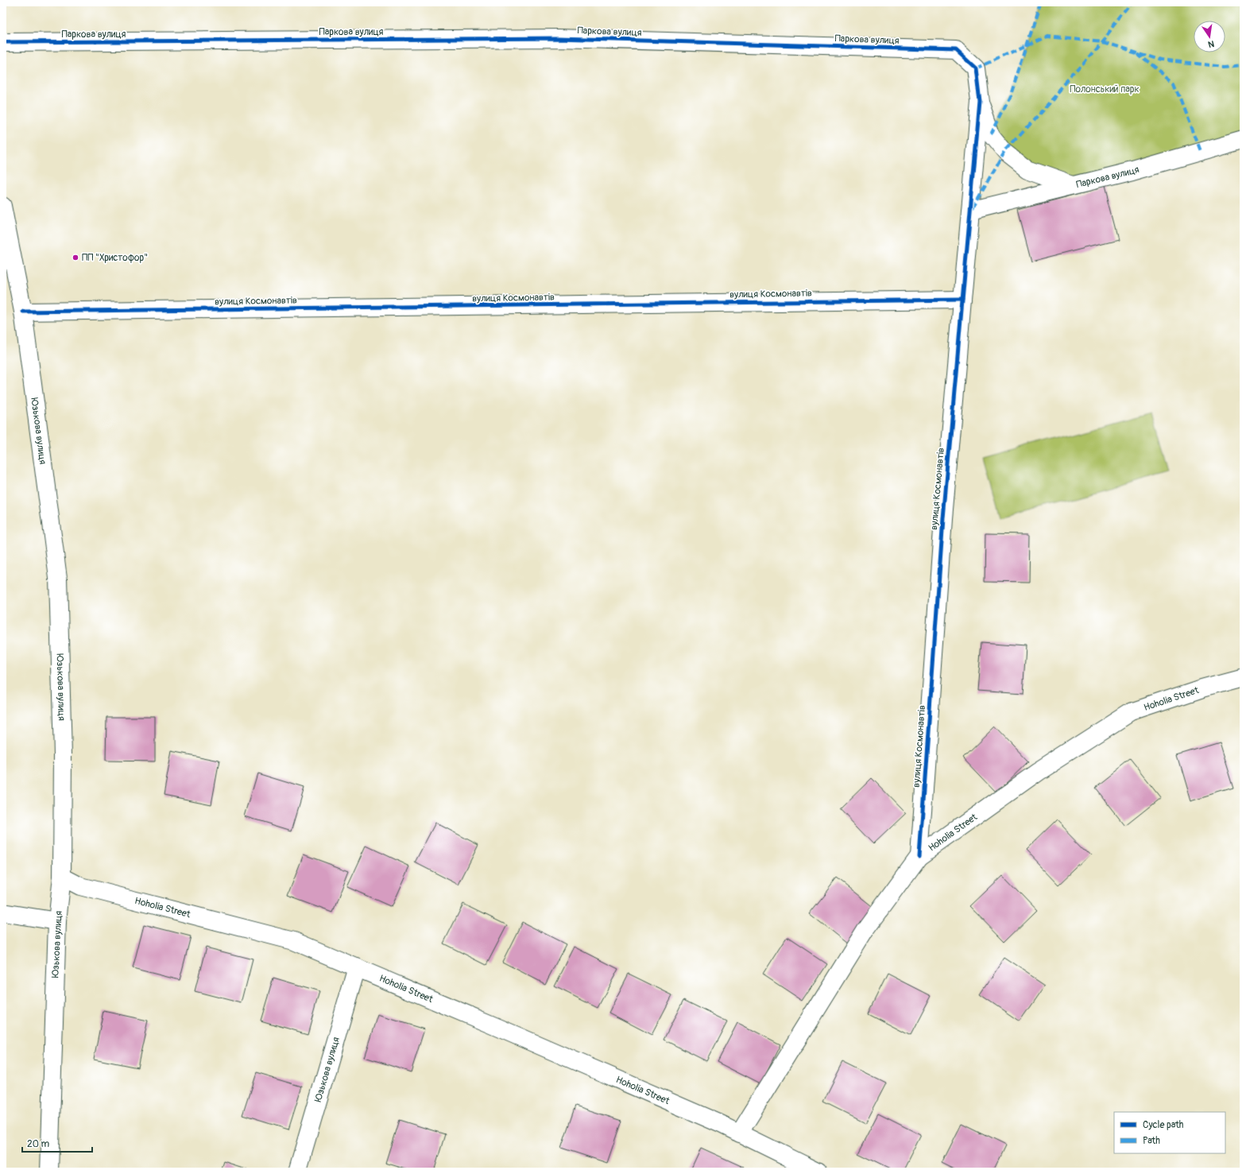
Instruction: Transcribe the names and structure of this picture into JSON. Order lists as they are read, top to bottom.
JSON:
{
  "streets": {
    "street": [
      "Паркова вулиця",
      "вулиця Космонавтів",
      "Юзькова вулиця",
      "Hoholia Street"
    ]
  },
  "crossings": [
    ["Паркова вулиця", "вулиця Космонавтів"],
    ["вулиця Космонавтів", "Юзькова вулиця"],
    ["вулиця Космонавтів", "Hoholia Street"],
    ["Юзькова вулиця", "Hoholia Street"]
  ],
  "parks": ["Полонський парк"],
  "places": ["ПП \"Христофор\""],
  "legend": ["Cycle path", "Path"],
  "scale_bar": "20 m",
  "north": "bottom"
}
